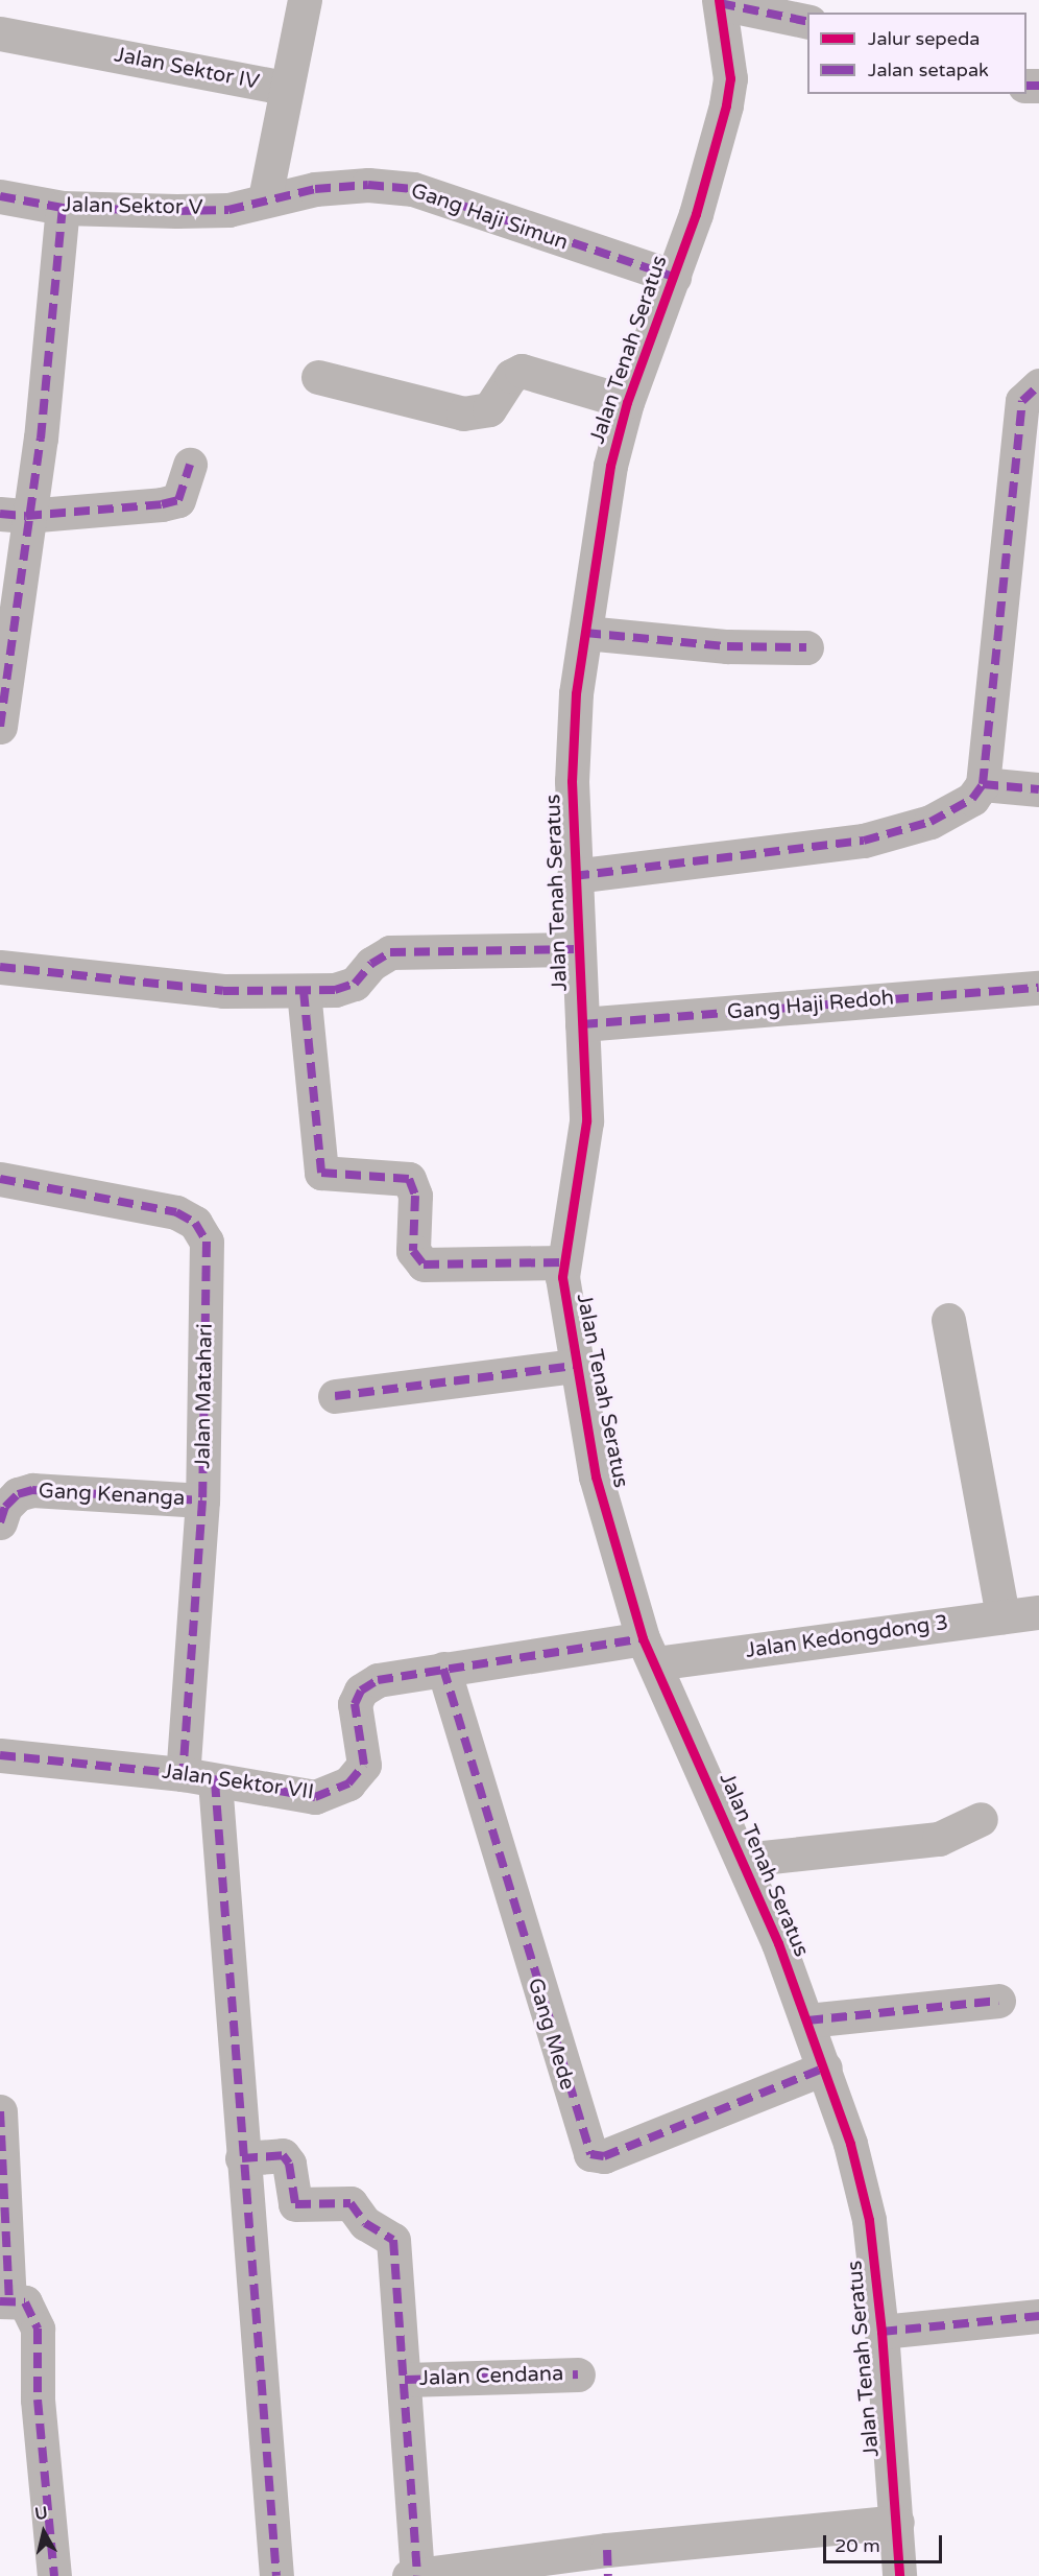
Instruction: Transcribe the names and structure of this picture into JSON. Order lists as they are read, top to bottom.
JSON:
{
  "streets": {
    "street": [
      "Jalan Sektor IV",
      "Jalan Sektor V",
      "Gang Haji Simun",
      "Jalan Tenah Seratus",
      "Gang Haji Redoh",
      "Jalan Matahari",
      "Gang Kenanga",
      "Jalan Kedongdong 3",
      "Jalan Sektor VII",
      "Gang Mede",
      "Jalan Cendana"
    ]
  },
  "crossings": [
    ["Jalan Sektor V", "Gang Haji Simun"],
    ["Gang Haji Simun", "Jalan Tenah Seratus"],
    ["Jalan Tenah Seratus", "Gang Haji Redoh"],
    ["Jalan Tenah Seratus", "Jalan Kedongdong 3"],
    ["Jalan Tenah Seratus", "Jalan Sektor VII"],
    ["Jalan Tenah Seratus", "Gang Mede"],
    ["Jalan Matahari", "Gang Kenanga"],
    ["Jalan Matahari", "Jalan Sektor VII"],
    ["Jalan Kedongdong 3", "Jalan Sektor VII"],
    ["Jalan Sektor VII", "Gang Mede"]
  ],
  "legend": ["Jalur sepeda", "Jalan setapak"],
  "scale_bar": "20 m",
  "north": "top"
}
